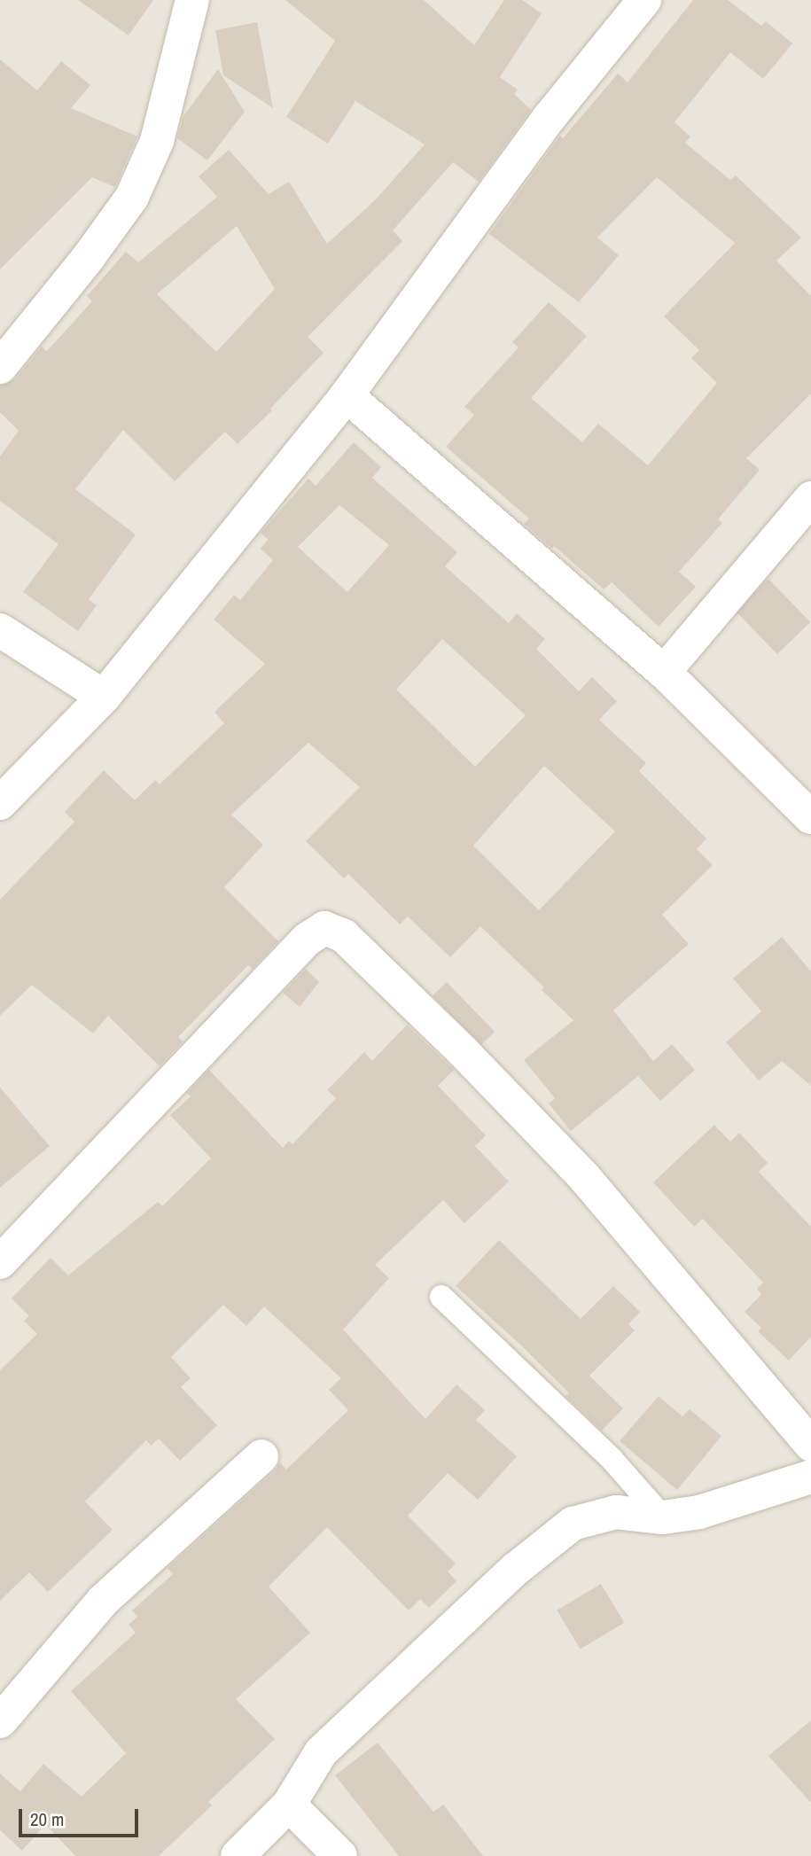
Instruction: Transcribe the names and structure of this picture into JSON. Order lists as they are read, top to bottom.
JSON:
{
  "scale_bar": "20 m"
}
